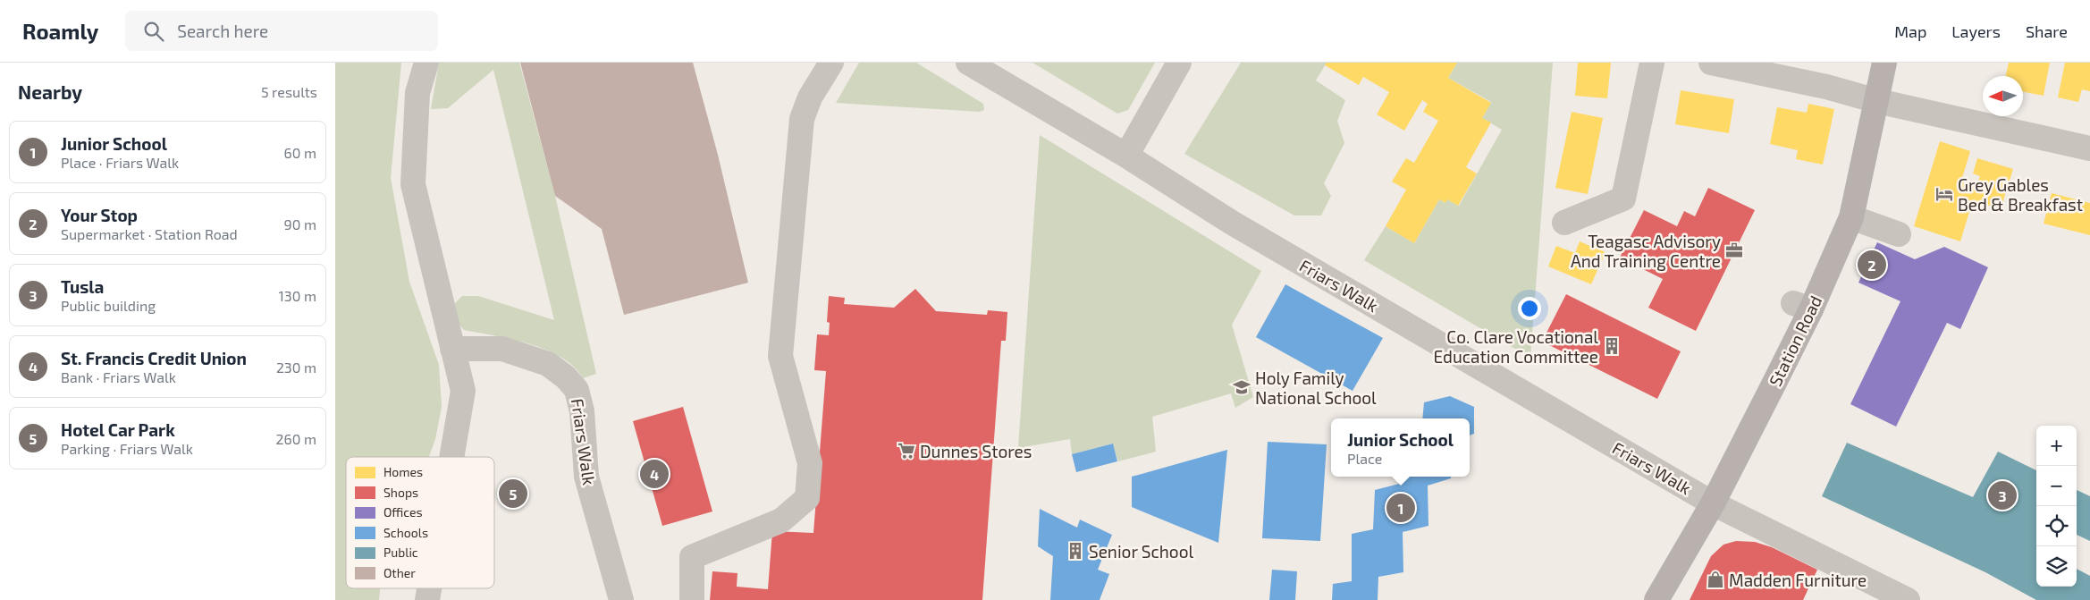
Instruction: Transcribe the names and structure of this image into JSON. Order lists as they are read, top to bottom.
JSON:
{
  "streets": {
    "main road": ["Station Road"],
    "street": ["Friars Walk"]
  },
  "crossings": [
    ["Friars Walk", "Station Road"]
  ],
  "places": {
    "hotel": ["Grey Gables Bed & Breakfast"],
    "office": ["Teagasc Advisory And Training Centre"],
    "building": ["Co. Clare Vocational Education Committee", "Senior School"],
    "school or university": ["Holy Family National School"],
    "supermarket": ["Dunnes Stores"],
    "shop": ["Madden Furniture"]
  },
  "legend": [
    "Homes",
    "Shops",
    "Offices",
    "Schools",
    "Public",
    "Other"
  ],
  "north": "left",
  "page": {
    "header": "Roamly",
    "search": "Search here",
    "nav": ["Map", "Layers", "Share"],
    "heading": ["Nearby", "5 results"],
    "list": [
      {
        "mark": "1",
        "name": "Junior School",
        "note": "Place · Friars Walk",
        "value": "60 m"
      },
      {
        "mark": "2",
        "name": "Your Stop",
        "note": "Supermarket · Station Road",
        "value": "90 m"
      },
      {
        "mark": "3",
        "name": "Tusla",
        "note": "Public building",
        "value": "130 m"
      },
      {
        "mark": "4",
        "name": "St. Francis Credit Union",
        "note": "Bank · Friars Walk",
        "value": "230 m"
      },
      {
        "mark": "5",
        "name": "Hotel Car Park",
        "note": "Parking · Friars Walk",
        "value": "260 m"
      }
    ],
    "pins": [
      "2",
      "4",
      "5",
      "3",
      "1"
    ],
    "popup": ["Junior School", "Place"],
    "map_buttons": ["+", "−"]
  }
}
